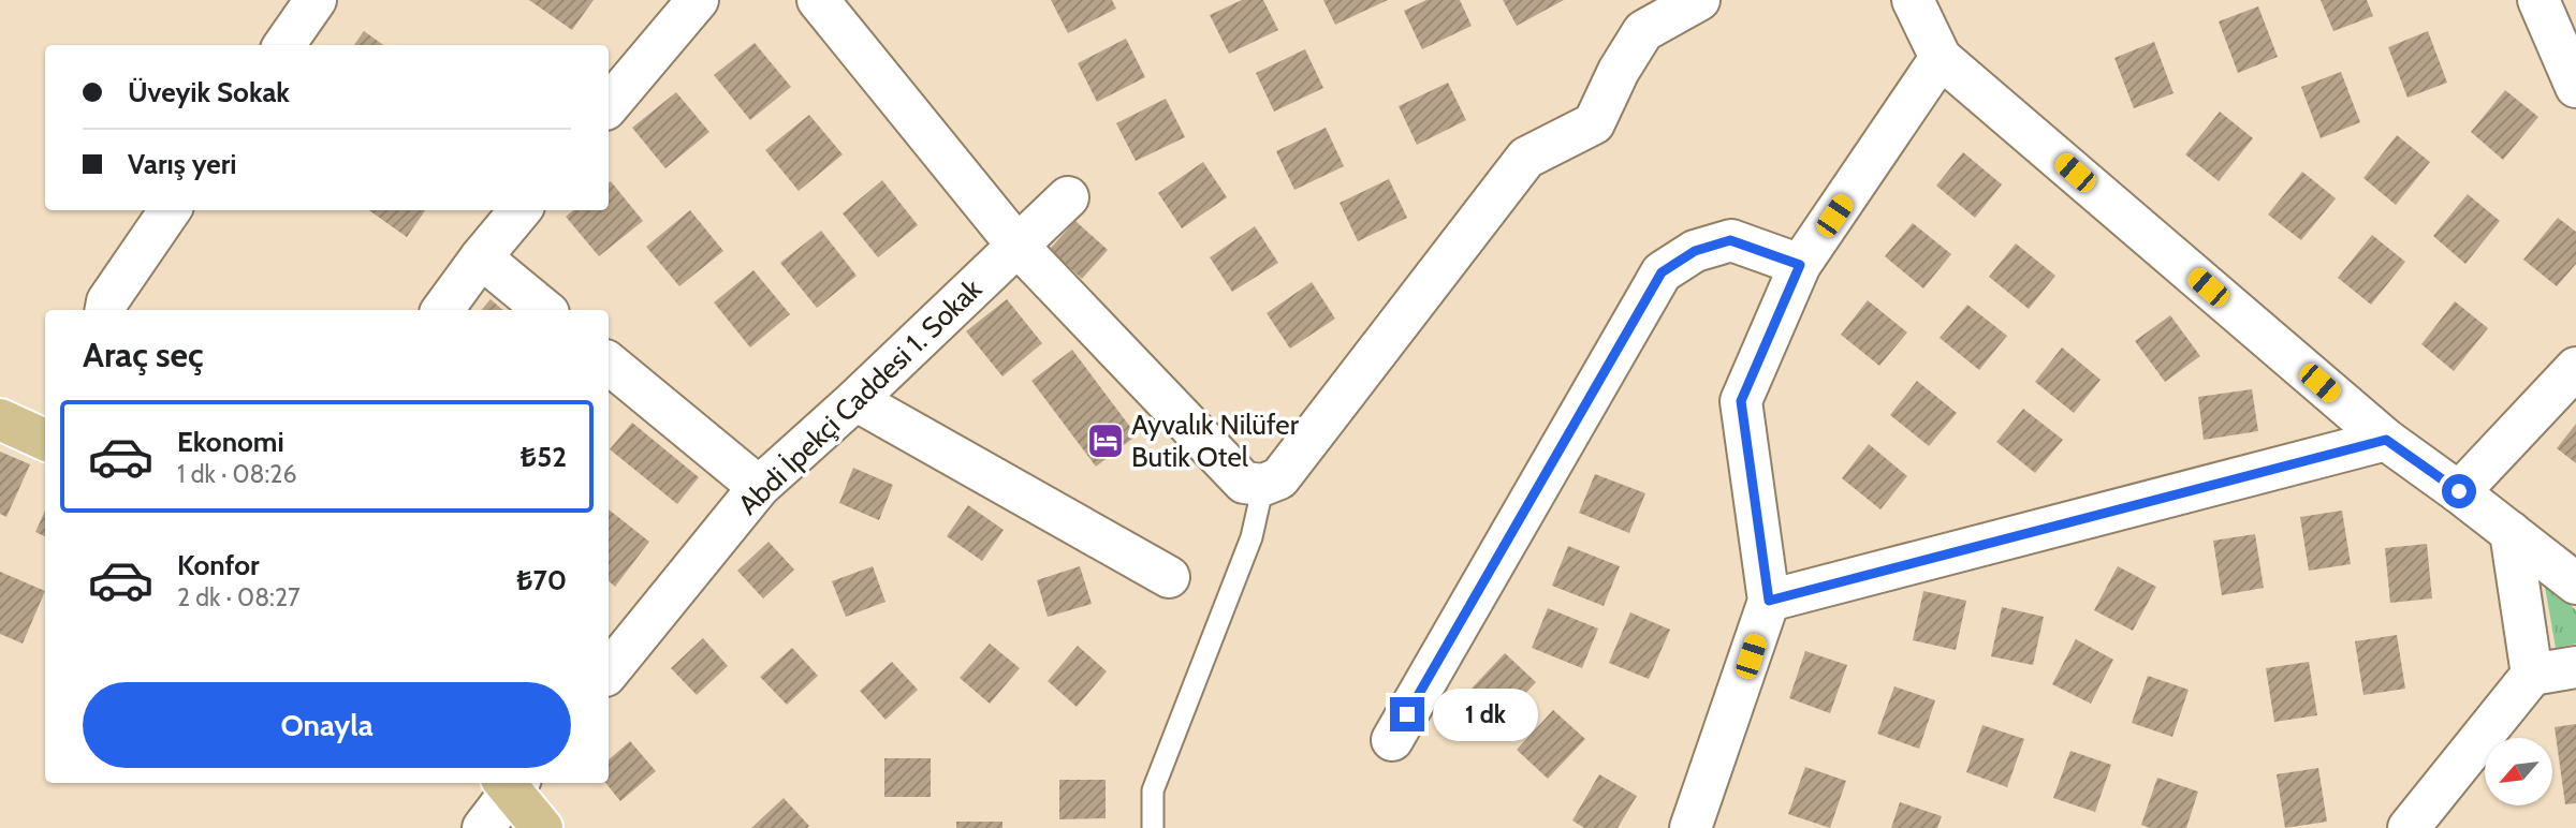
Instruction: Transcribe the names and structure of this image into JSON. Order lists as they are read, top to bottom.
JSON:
{
  "streets": {
    "street": ["Abdi İpekçi Caddesi 1. Sokak"]
  },
  "places": {
    "hotel": ["Ayvalık Nilüfer Butik Otel"]
  },
  "north": "bottom left",
  "page": {
    "banner": ["Üveyik Sokak", "Varış yeri"],
    "heading": "Araç seç",
    "list": [
      {
        "name": "Ekonomi",
        "note": "1 dk · 08:26",
        "value": "₺52"
      },
      {
        "name": "Konfor",
        "note": "2 dk · 08:27",
        "value": "₺70"
      }
    ],
    "buttons": "Onayla",
    "bubble": "1 dk"
  }
}
